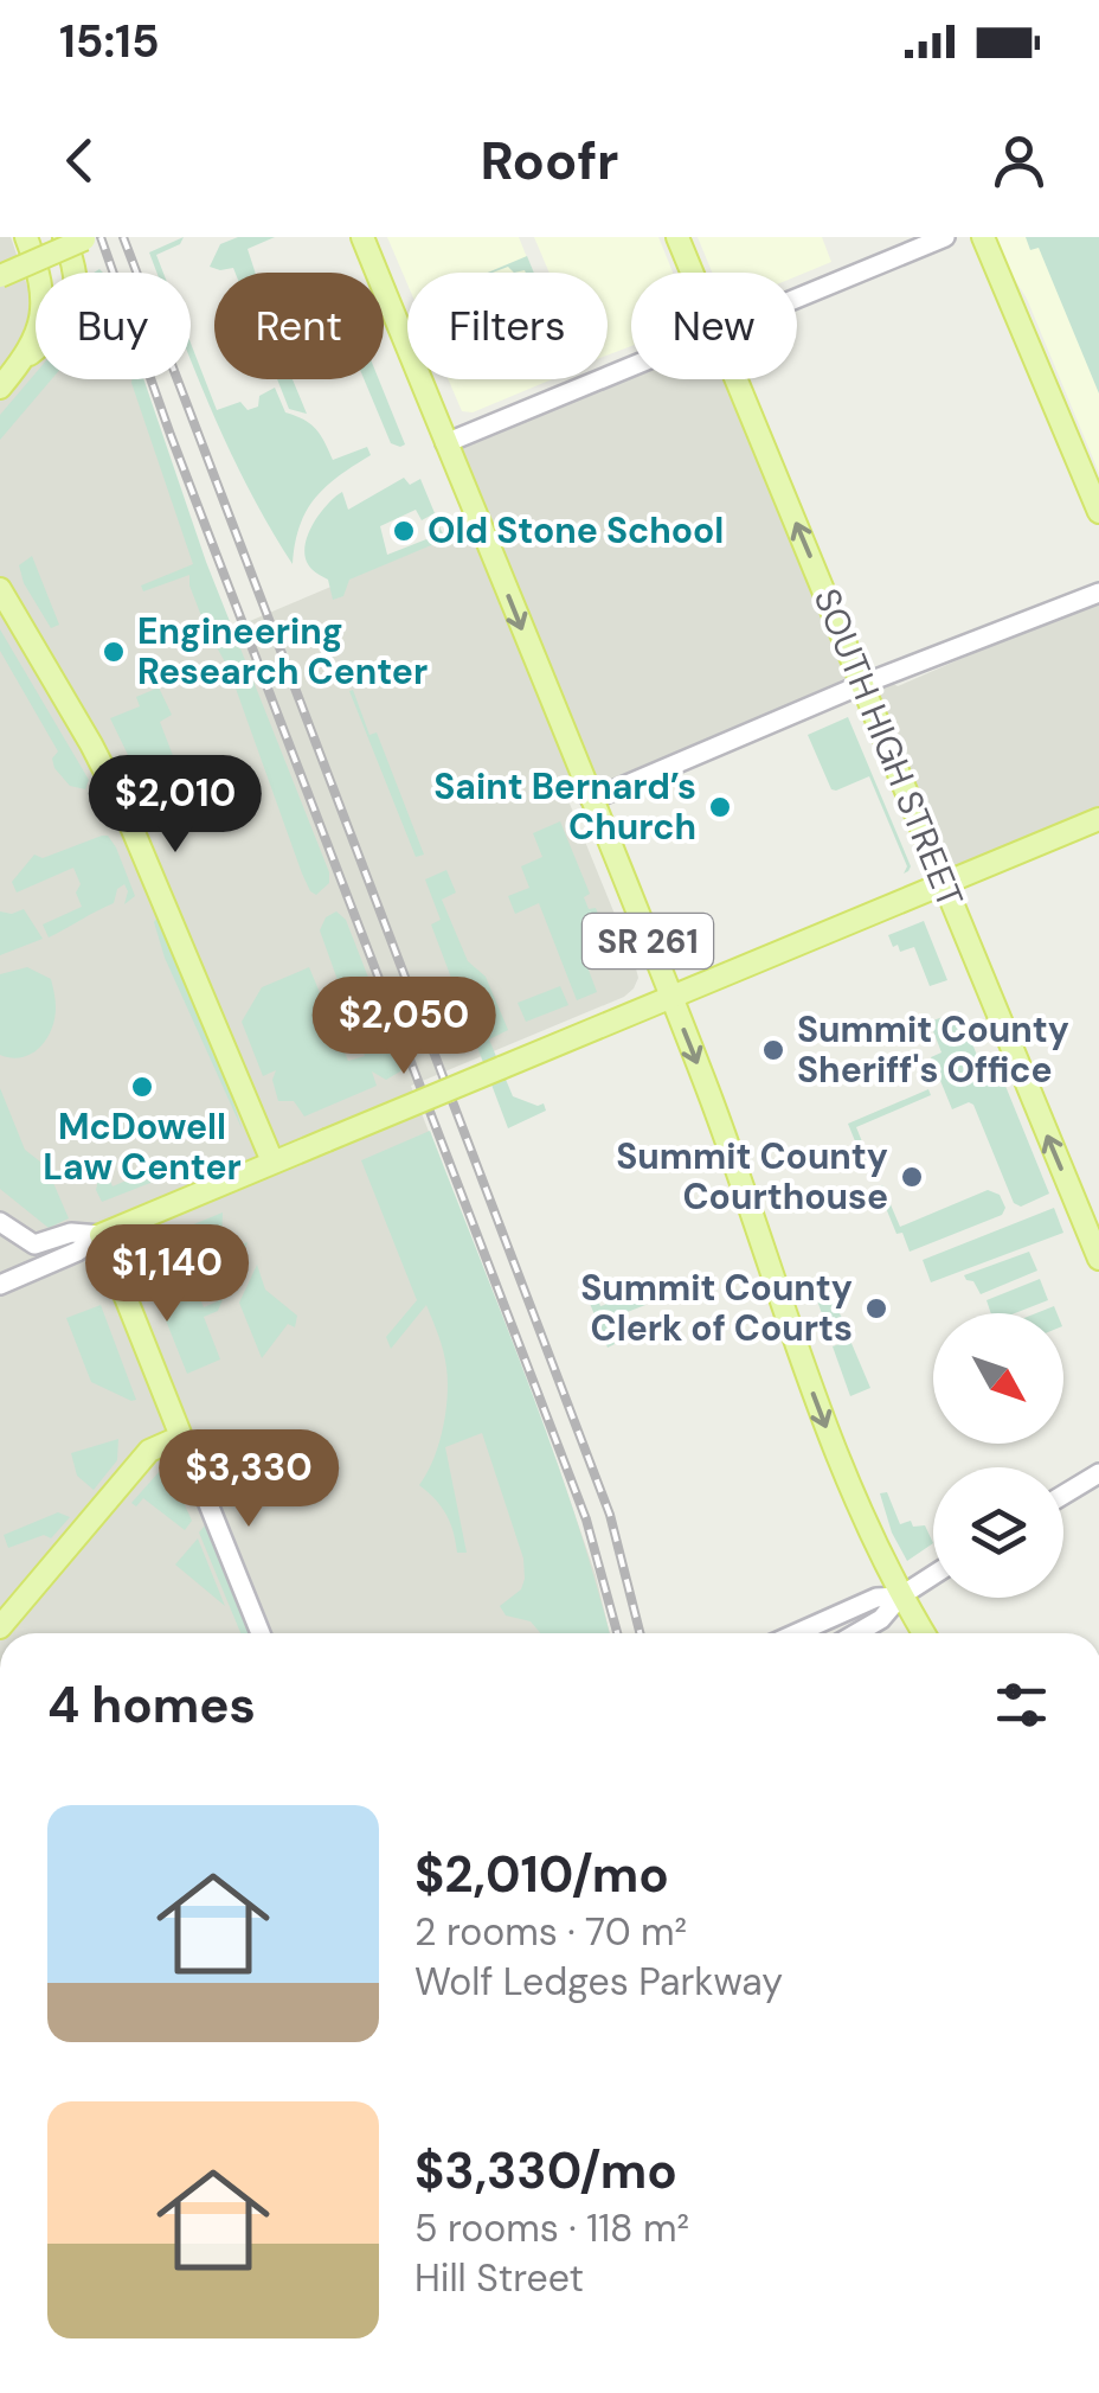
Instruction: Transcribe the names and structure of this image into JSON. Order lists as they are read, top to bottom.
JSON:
{
  "streets": {
    "main road": ["SOUTH HIGH STREET", "SR 261"]
  },
  "one_way": ["SOUTH HIGH STREET"],
  "places": [
    "Old Stone School",
    "Engineering Research Center",
    "Saint Bernard’s Church",
    "Summit County Sheriff's Office",
    "McDowell Law Center",
    "Summit County Courthouse",
    "Summit County Clerk of Courts"
  ],
  "north": "bottom right",
  "page": {
    "status": "15:15",
    "header": "Roofr",
    "chip": [
      "Buy",
      "Rent",
      "Filters",
      "New"
    ],
    "price": [
      "$2,010",
      "$2,050",
      "$1,140",
      "$3,330"
    ],
    "heading": "4 homes",
    "list": [
      {
        "name": "$2,010/mo",
        "note": "2 rooms · 70 m² · Wolf Ledges Parkway"
      },
      {
        "name": "$3,330/mo",
        "note": "5 rooms · 118 m² · Hill Street"
      }
    ]
  }
}
